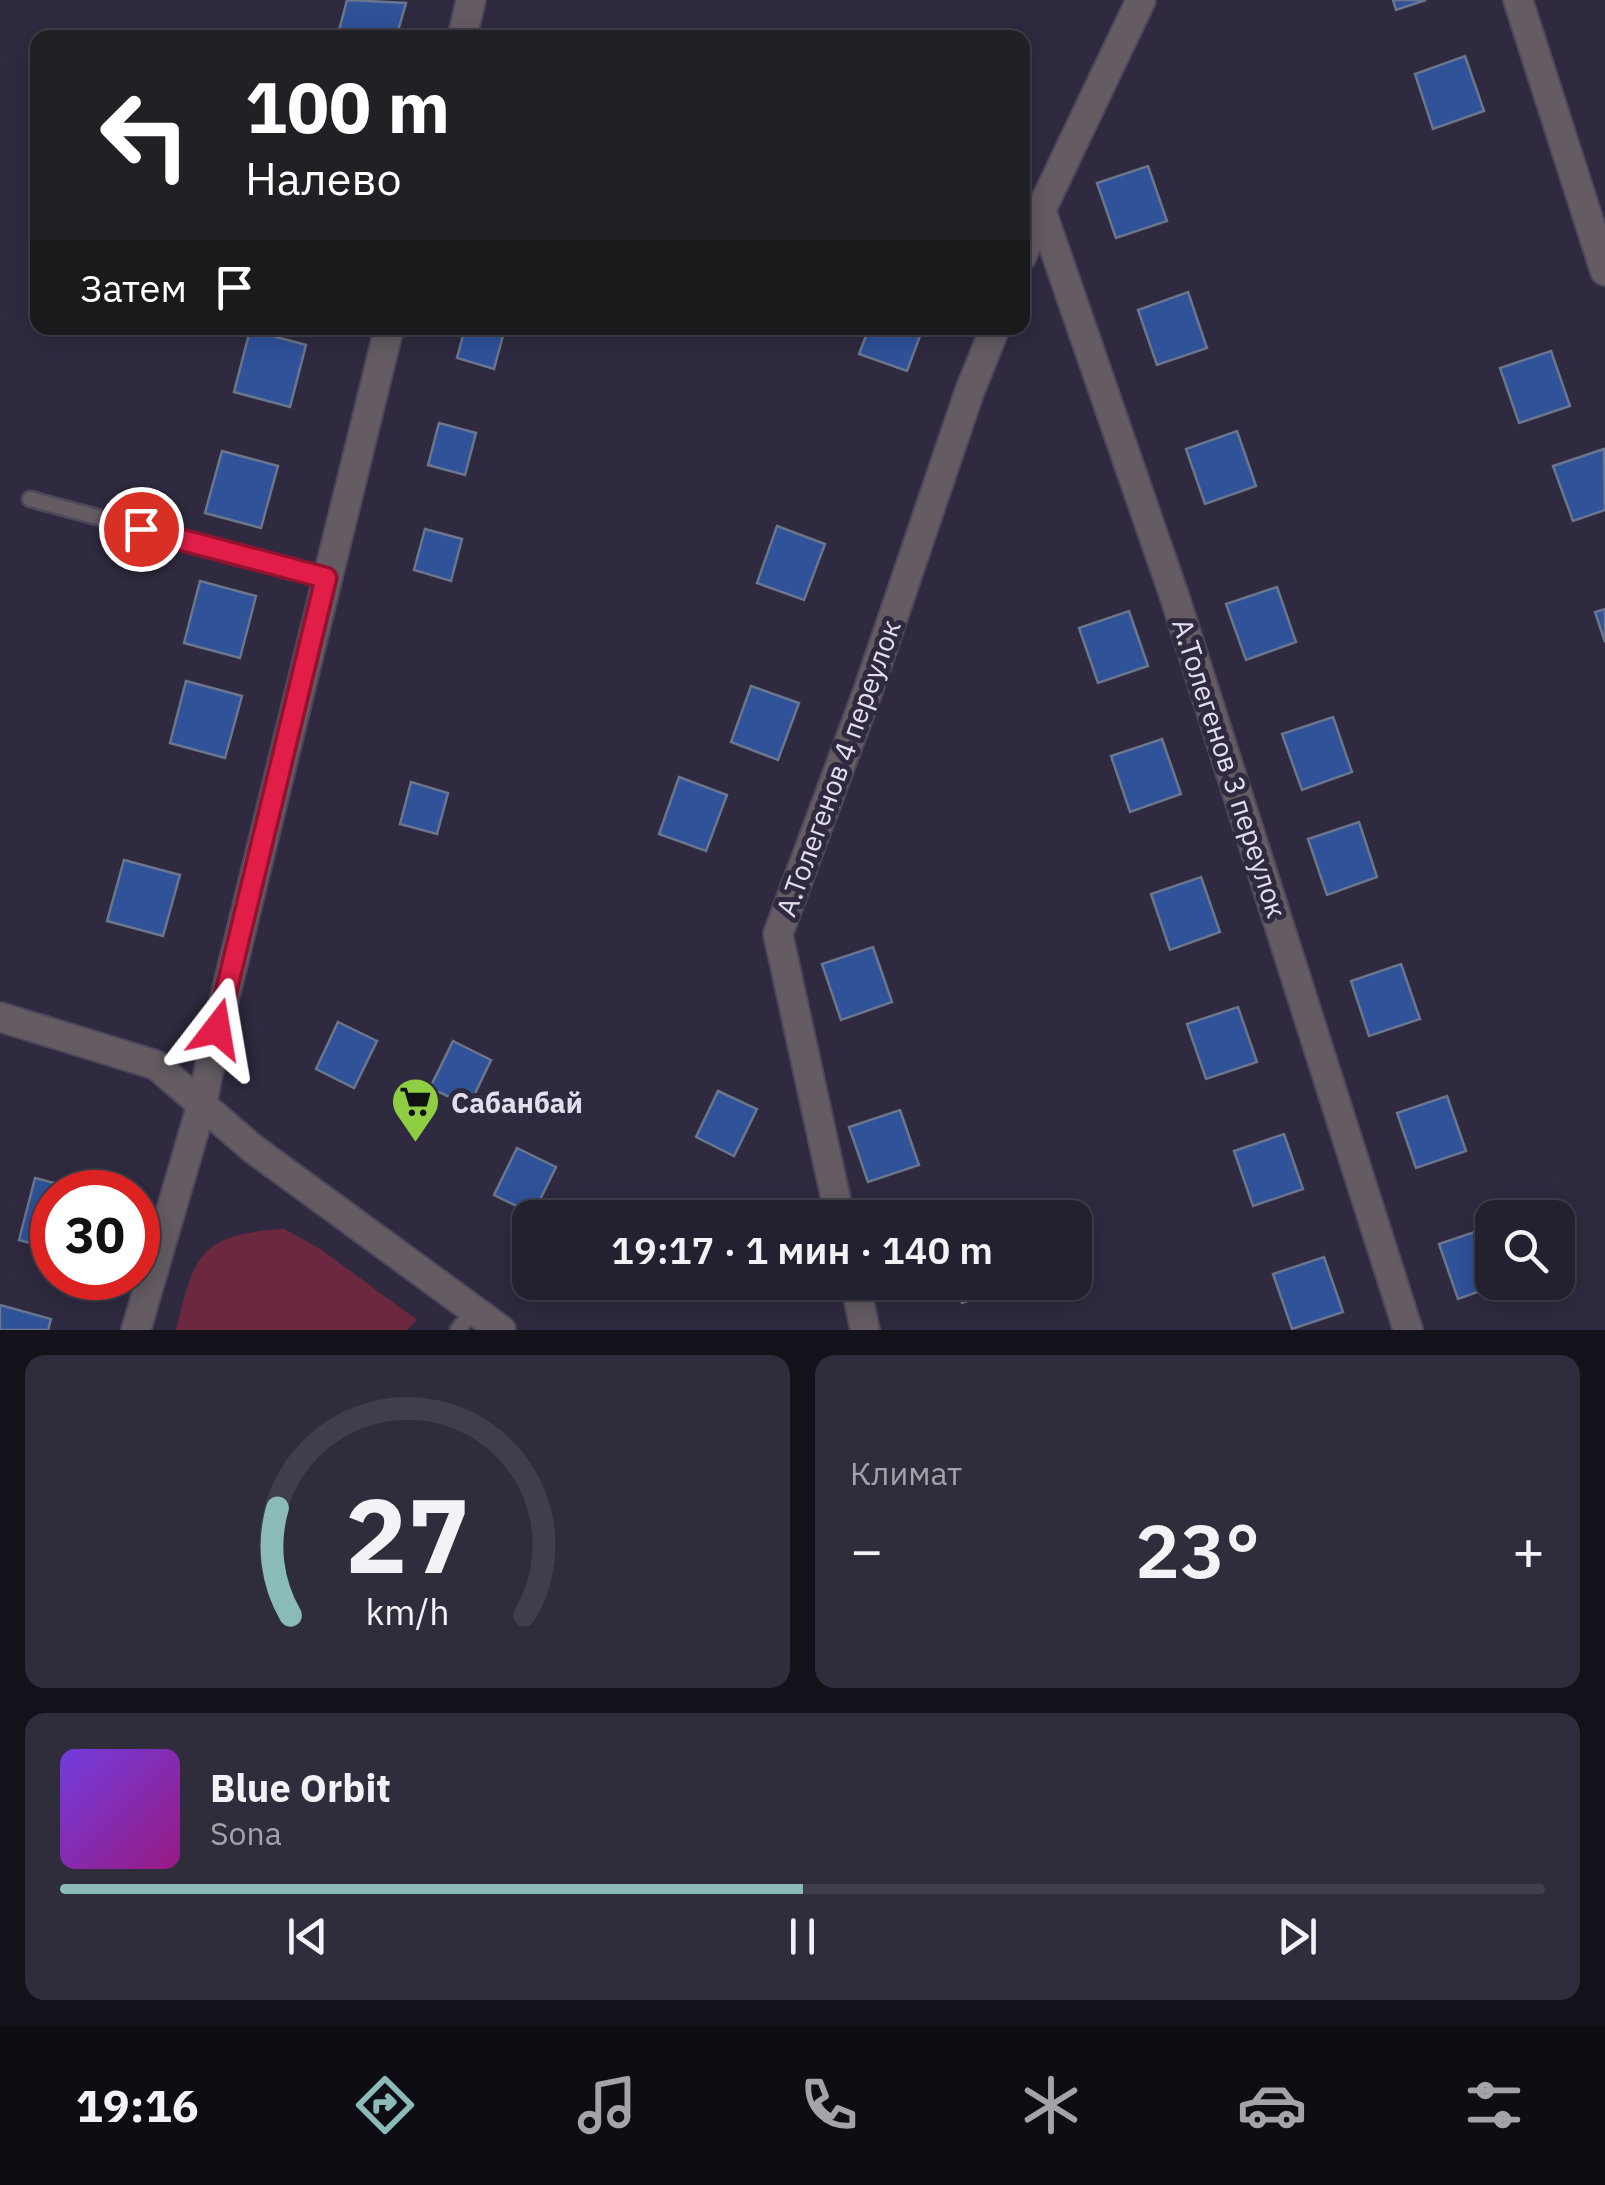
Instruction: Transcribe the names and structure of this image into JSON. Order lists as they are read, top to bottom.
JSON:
{
  "streets": {
    "street": ["А.Толегенов 4 переулок", "А.Толегенов 3 переулок"]
  },
  "places": {
    "supermarket": ["Сабанбай"]
  },
  "page": {
    "turn": ["100 m", "Налево"],
    "then": "Затем",
    "limit": "30",
    "trip": "19:17 · 1 мин · 140 m",
    "tile": "Климат",
    "heat": ["−", "23°", "+"],
    "song": ["Blue Orbit", "Sona"],
    "tabs": "19:16",
    "gauge": ["27", "km/h"]
  }
}
